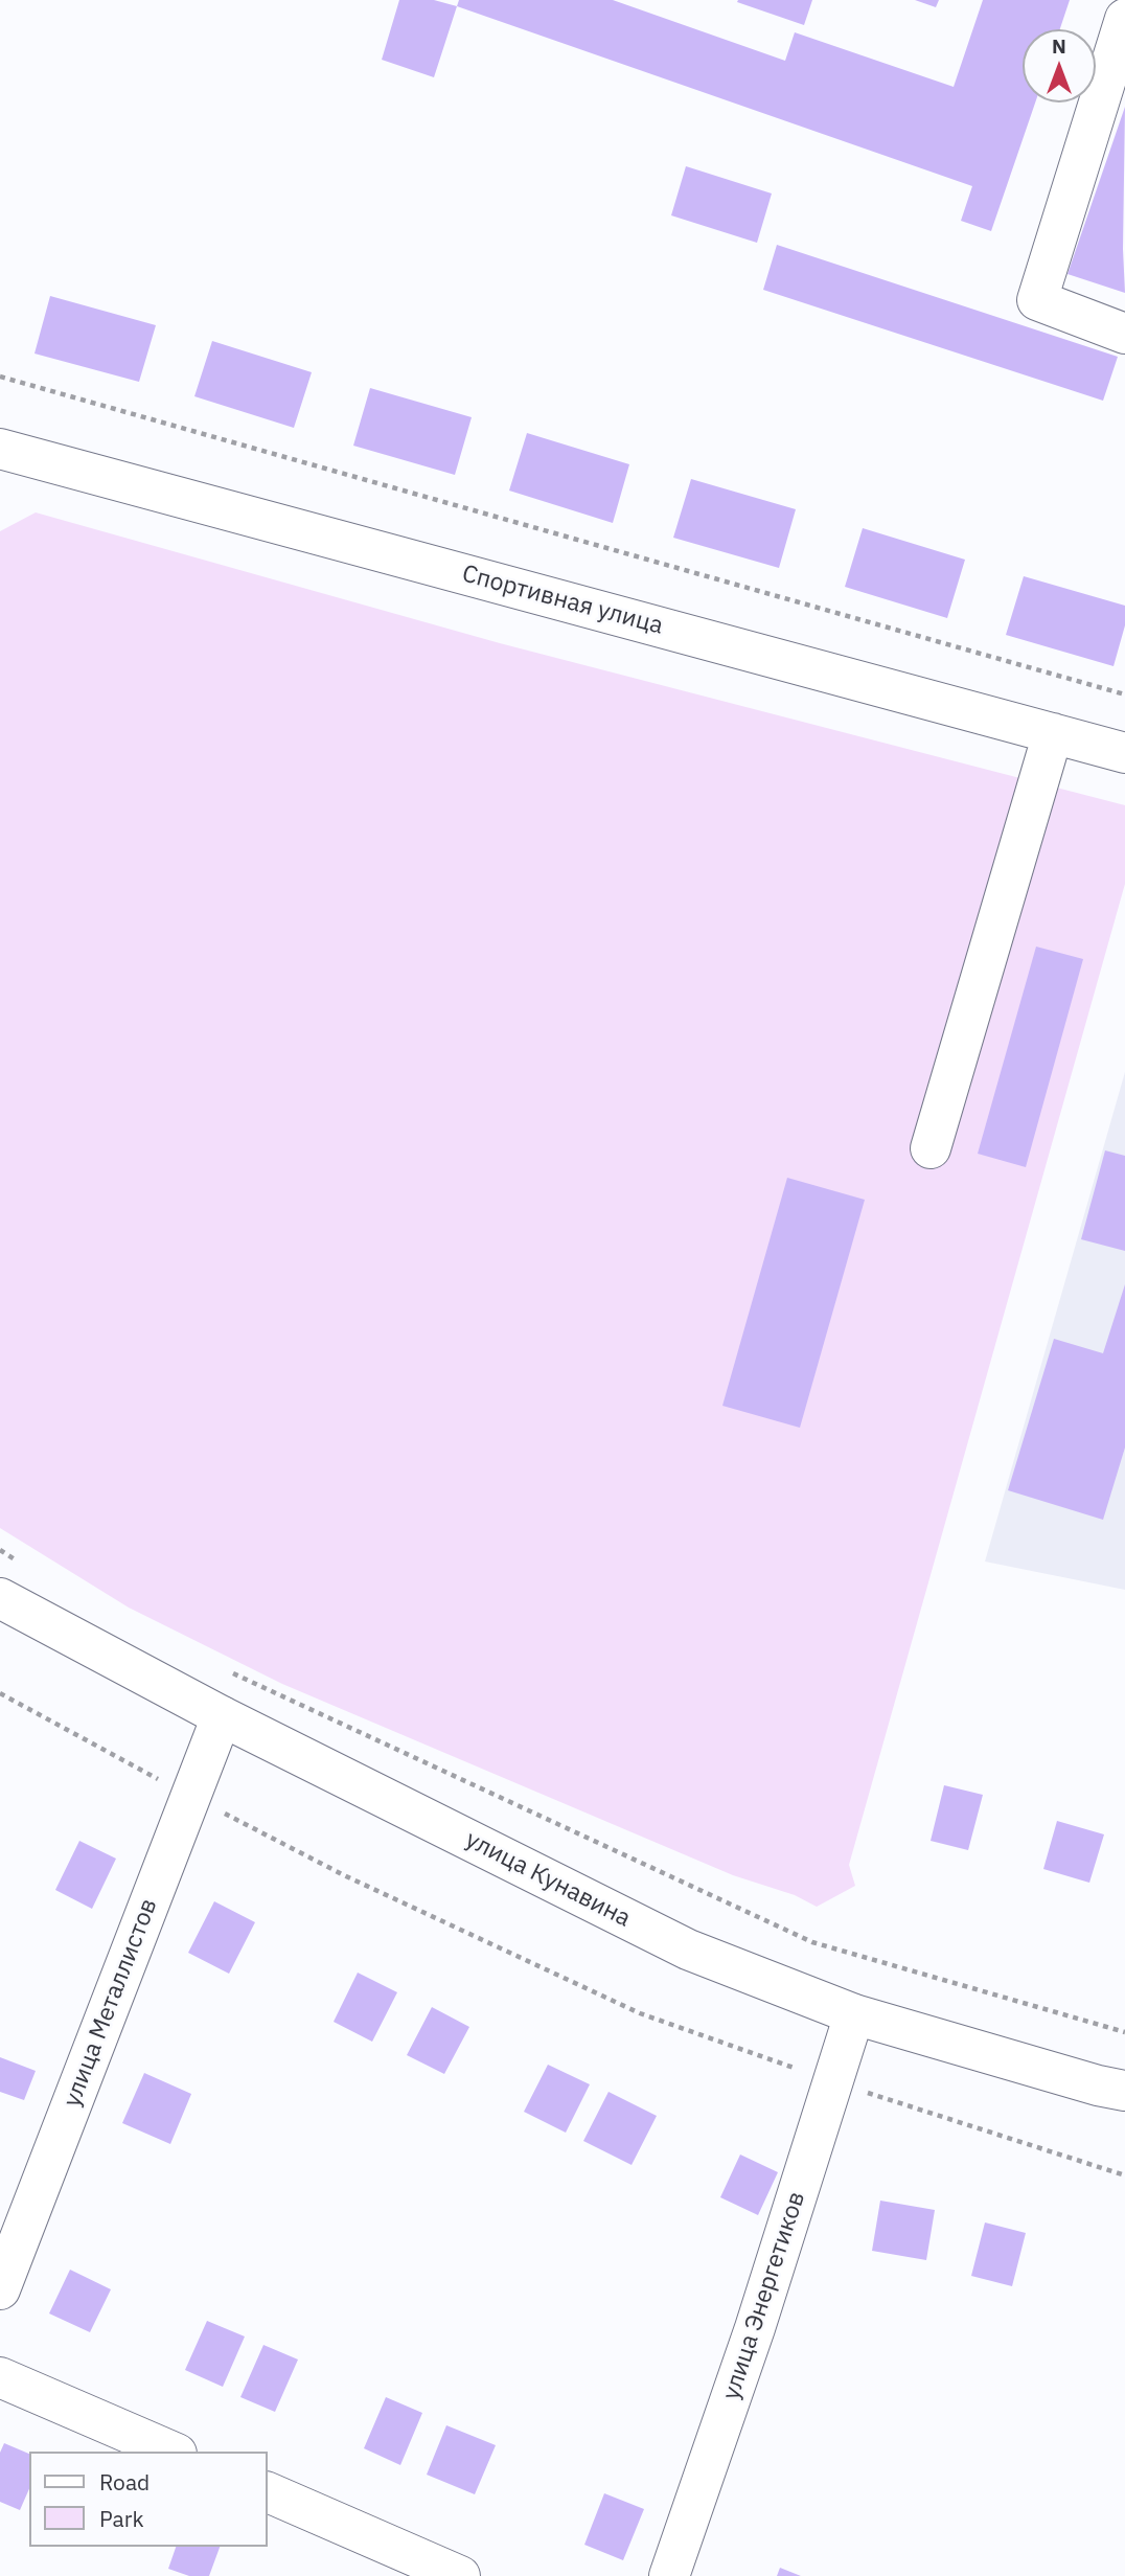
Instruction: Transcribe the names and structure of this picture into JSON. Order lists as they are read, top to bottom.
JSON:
{
  "streets": {
    "street": [
      "Спортивная улица",
      "улица Кунавина",
      "улица Металлистов",
      "улица Энергетиков"
    ]
  },
  "crossings": [
    ["улица Кунавина", "улица Металлистов"],
    ["улица Кунавина", "улица Энергетиков"]
  ],
  "legend": ["Road", "Park"],
  "north": "top"
}
